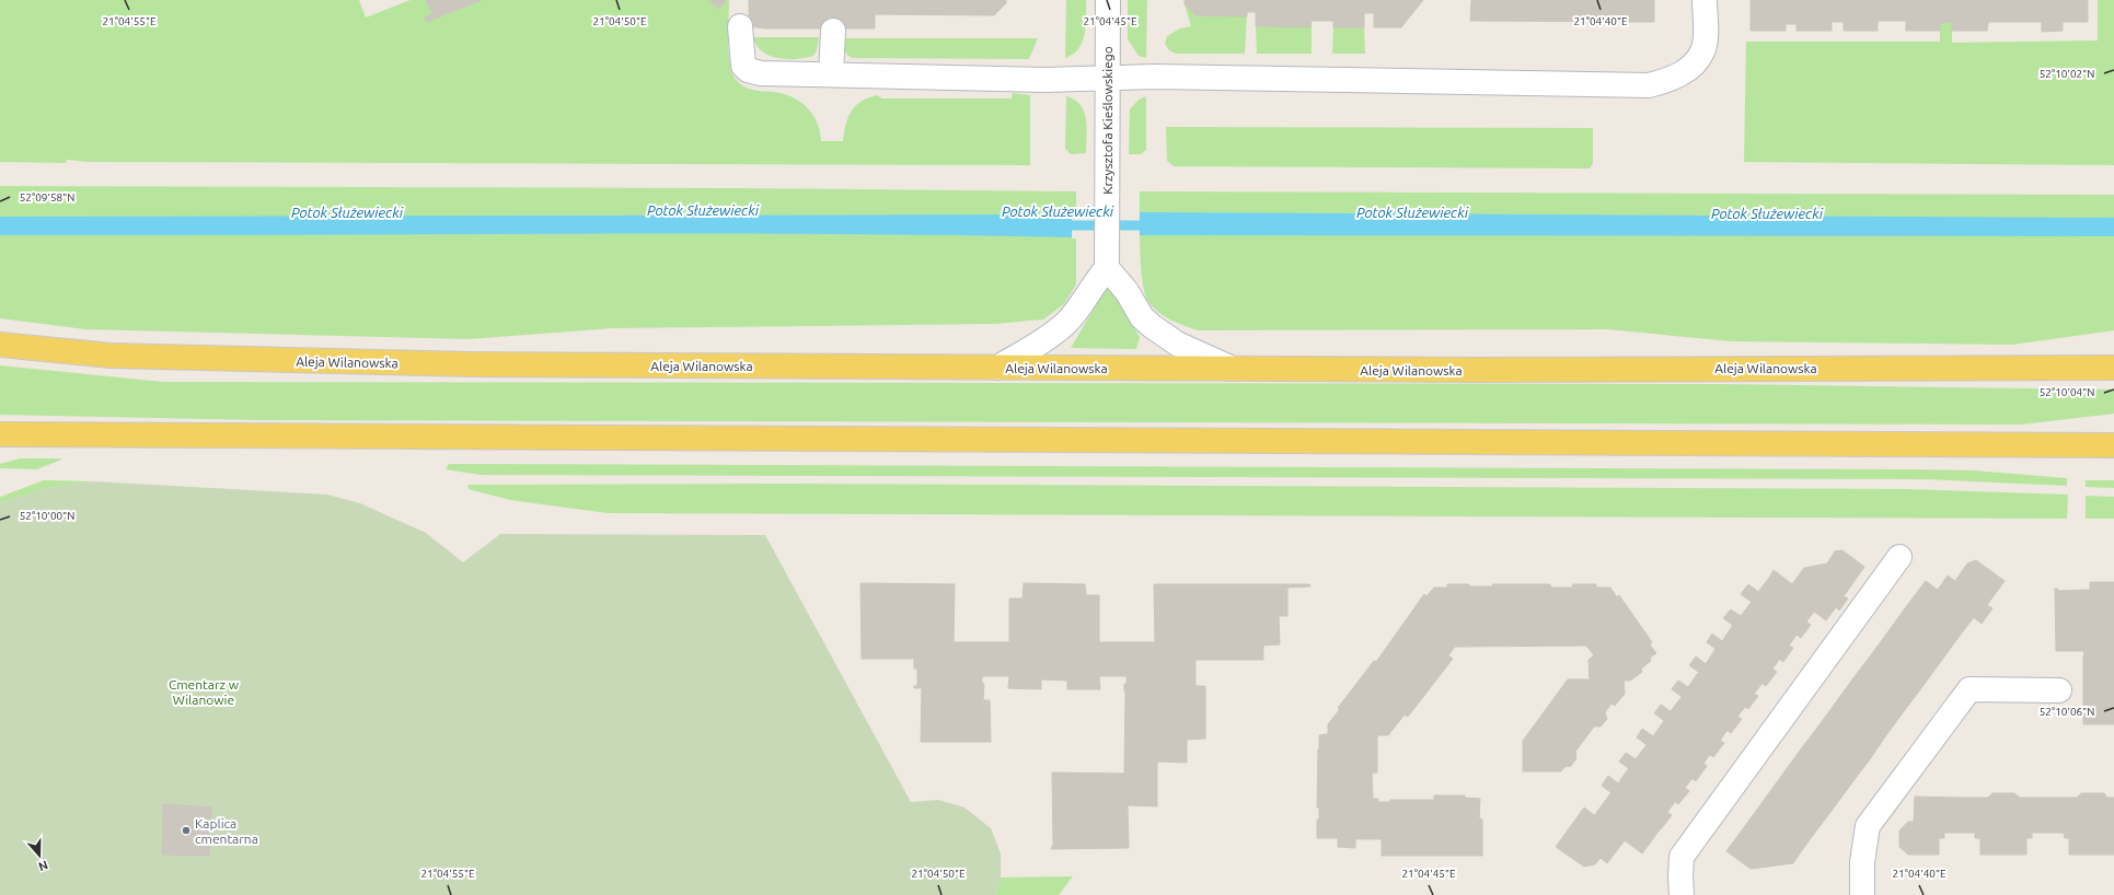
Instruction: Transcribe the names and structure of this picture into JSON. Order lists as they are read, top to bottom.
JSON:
{
  "streets": {
    "main road": ["Aleja Wilanowska"],
    "street": ["Krzysztofa Kieślowskiego"]
  },
  "water": ["Potok Służewiecki"],
  "parks": ["Cmentarz w Wilanowie"],
  "places": ["Kaplica cmentarna"],
  "north": "bottom",
  "coordinates": [
    "21°04'55\"E",
    "21°04'50\"E",
    "21°04'45\"E",
    "21°04'40\"E",
    "52°10'02\"N",
    "52°09'58\"N",
    "52°10'04\"N",
    "52°10'00\"N",
    "52°10'06\"N"
  ]
}
